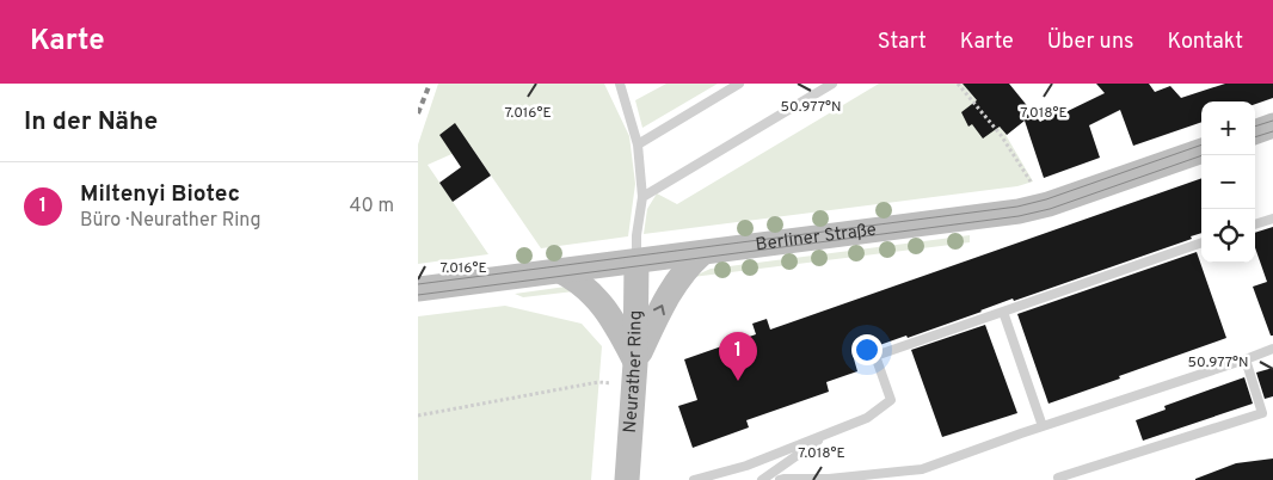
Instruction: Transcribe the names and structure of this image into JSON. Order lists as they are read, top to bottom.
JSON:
{
  "streets": {
    "main road": ["Berliner Straße", "Neurather Ring"]
  },
  "crossings": [
    ["Berliner Straße", "Neurather Ring"]
  ],
  "page": {
    "header": "Karte",
    "nav": [
      "Start",
      "Karte",
      "Über uns",
      "Kontakt"
    ],
    "heading": "In der Nähe",
    "map_buttons": ["+", "−"],
    "list": [
      {
        "mark": "1",
        "name": "Miltenyi Biotec",
        "note": "Büro · Neurather Ring",
        "value": "40 m"
      }
    ],
    "pins": "1"
  },
  "coordinates": ["50.977°N", "7.018°E", "7.016°E"]
}
